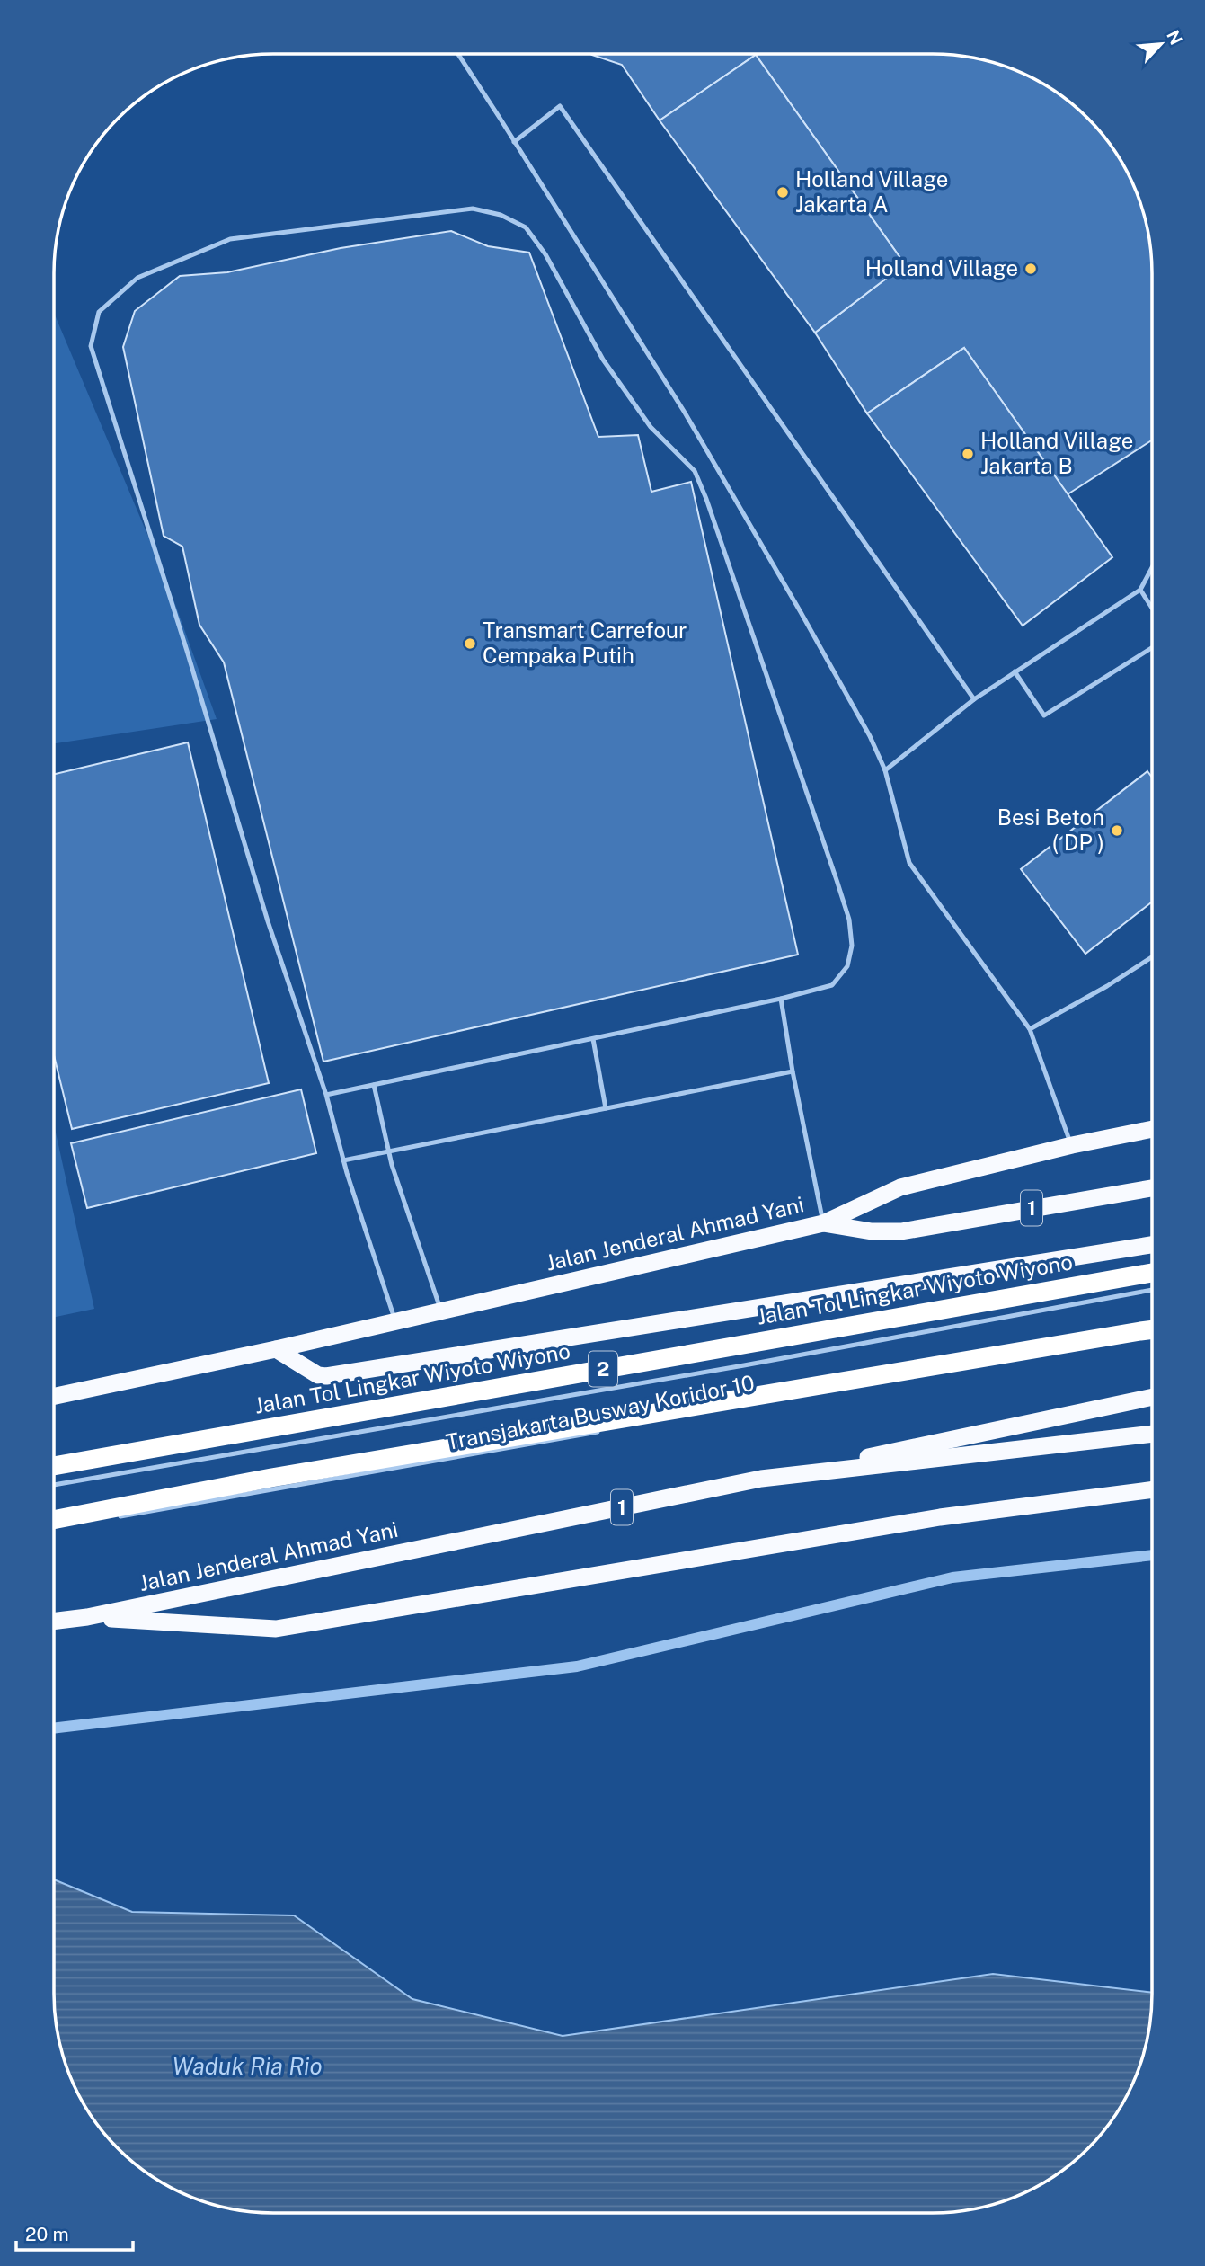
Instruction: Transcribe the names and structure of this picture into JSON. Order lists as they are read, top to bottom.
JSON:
{
  "streets": {
    "highway": [
      "1",
      "Jalan Jenderal Ahmad Yani",
      "Jalan Tol Lingkar Wiyoto Wiyono",
      "2"
    ],
    "lane": ["Transjakarta Busway Koridor 10"]
  },
  "water": ["Waduk Ria Rio"],
  "places": [
    "Holland Village Jakarta A",
    "Holland Village",
    "Holland Village Jakarta B",
    "Transmart Carrefour Cempaka Putih",
    "Besi Beton ( DP )"
  ],
  "scale_bar": "20 m",
  "north": "top right"
}
